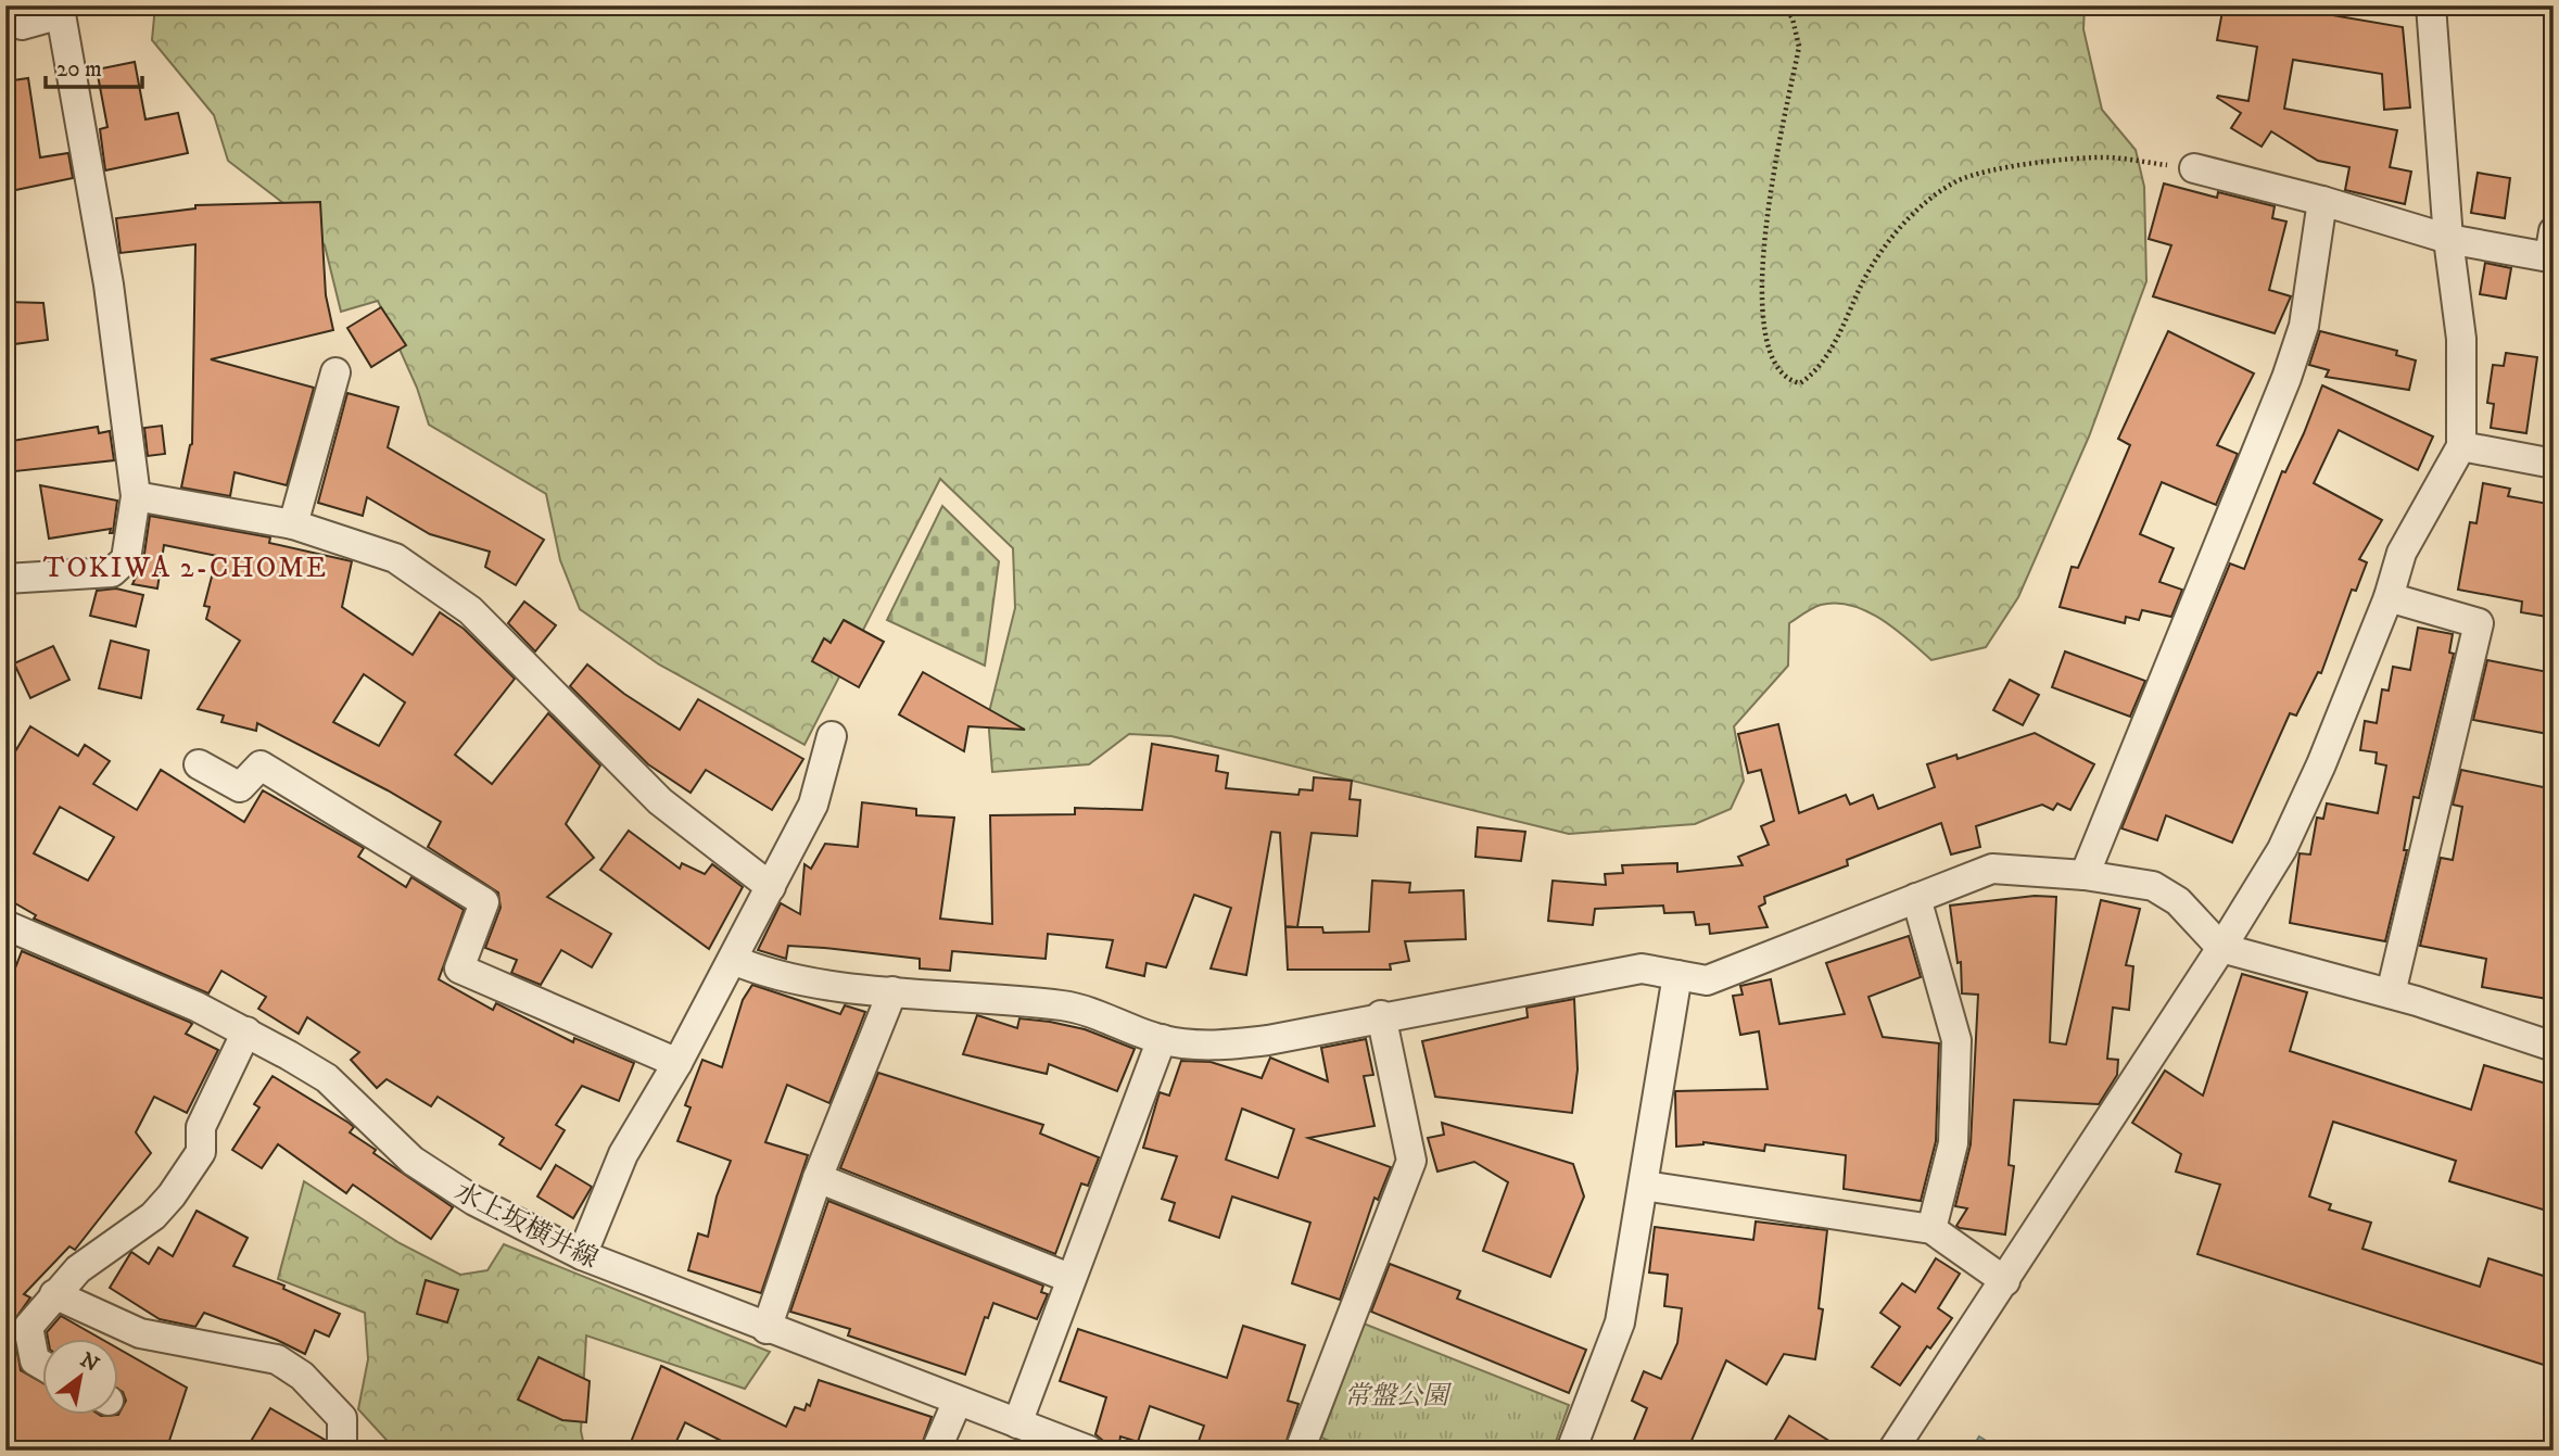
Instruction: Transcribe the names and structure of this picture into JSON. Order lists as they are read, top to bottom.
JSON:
{
  "streets": {
    "street": ["水上坂横井線"]
  },
  "districts": ["TOKIWA 2-CHOME"],
  "parks": ["常盤公園"],
  "scale_bar": "20 m",
  "north": "top right"
}
